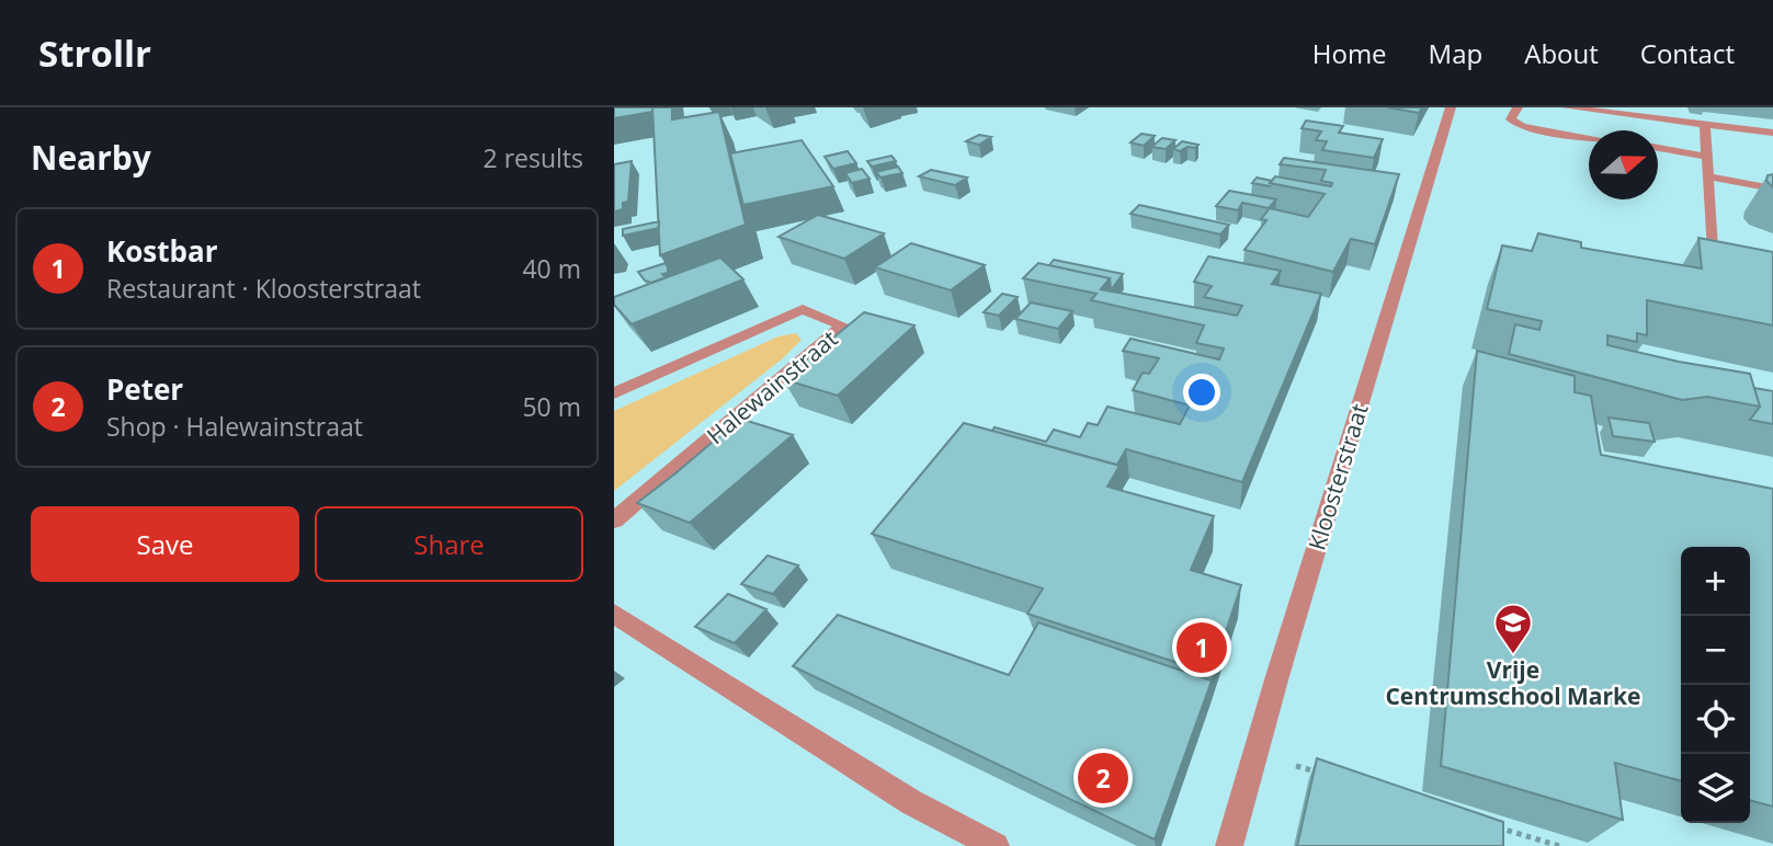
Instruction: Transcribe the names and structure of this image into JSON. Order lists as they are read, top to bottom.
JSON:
{
  "streets": {
    "street": ["Halewainstraat", "Kloosterstraat"]
  },
  "places": {
    "school or university": ["Vrije Centrumschool Marke"]
  },
  "north": "right",
  "page": {
    "header": "Strollr",
    "nav": [
      "Home",
      "Map",
      "About",
      "Contact"
    ],
    "heading": ["Nearby", "2 results"],
    "list": [
      {
        "mark": "1",
        "name": "Kostbar",
        "note": "Restaurant · Kloosterstraat",
        "value": "40 m"
      },
      {
        "mark": "2",
        "name": "Peter",
        "note": "Shop · Halewainstraat",
        "value": "50 m"
      }
    ],
    "buttons": ["Save", "Share"],
    "map_buttons": ["+", "−"],
    "pins": ["1", "2"]
  }
}
